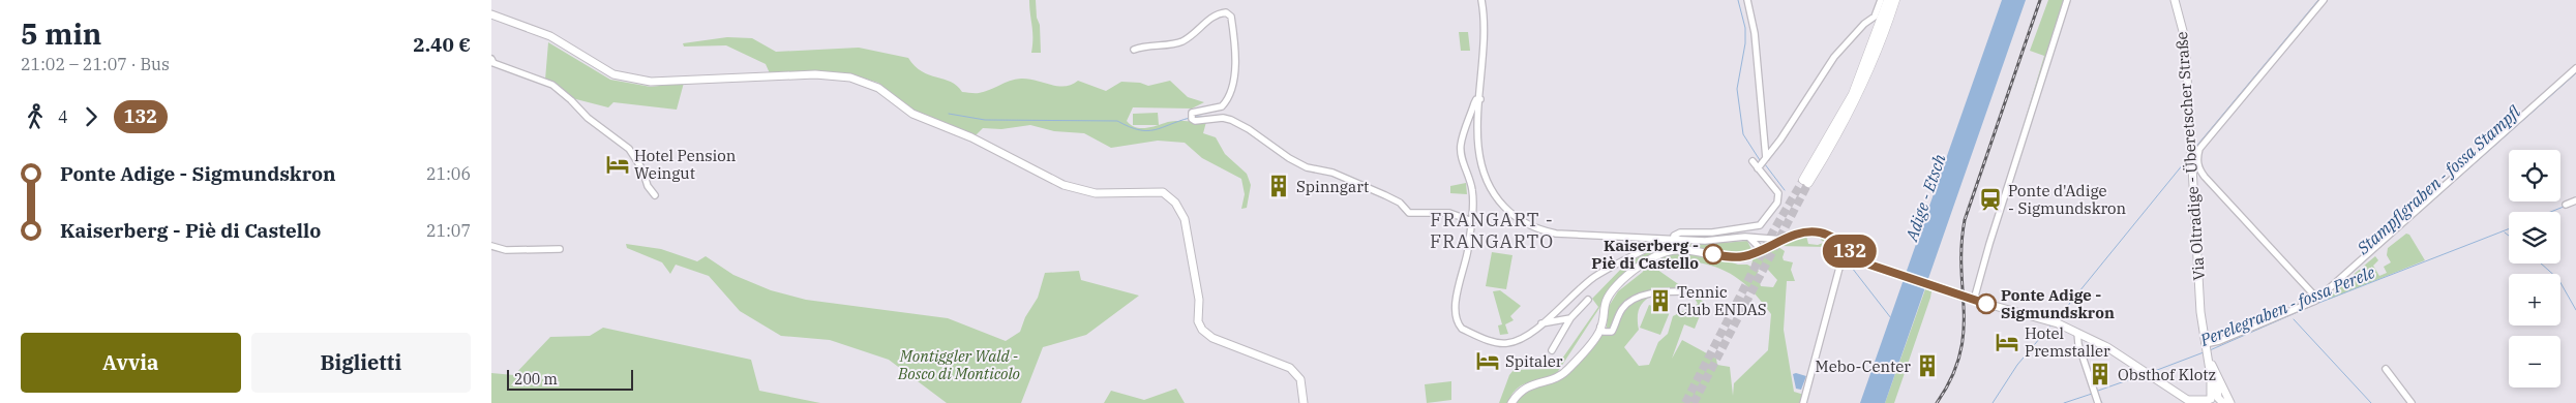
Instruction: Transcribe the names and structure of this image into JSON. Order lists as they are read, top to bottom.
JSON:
{
  "streets": {
    "main road": ["Via Oltradige - Überetscher Straße"]
  },
  "districts": ["FRANGART - FRANGARTO"],
  "water": ["Stampflgraben - fossa Stampfl", "Adige - Etsch", "Perelegraben - fossa Perele"],
  "parks": ["Montiggler Wald - Bosco di Monticolo"],
  "places": {
    "hotel": ["Hotel Pension Weingut", "Hotel Premstaller", "Spitaler"],
    "building": [
      "Spinngart",
      "Tennic Club ENDAS",
      "Mebo-Center",
      "Obsthof Klotz"
    ],
    "station": ["Ponte d'Adige - Sigmundskron"],
    "other": ["Kaiserberg - Piè di Castello", "Ponte Adige - Sigmundskron"]
  },
  "lines": ["bus line 132"],
  "scale_bar": "200 m",
  "page": {
    "heading": ["5 min", "21:02 – 21:07 · Bus", "2.40 €"],
    "on_map": "132",
    "legs": ["4", "132"],
    "list": [
      {
        "name": "Ponte Adige - Sigmundskron",
        "value": "21:06"
      },
      {
        "name": "Kaiserberg - Piè di Castello",
        "value": "21:07"
      }
    ],
    "map_buttons": ["+", "−"],
    "buttons": ["Avvia", "Biglietti"],
    "scale": "200 m"
  }
}
